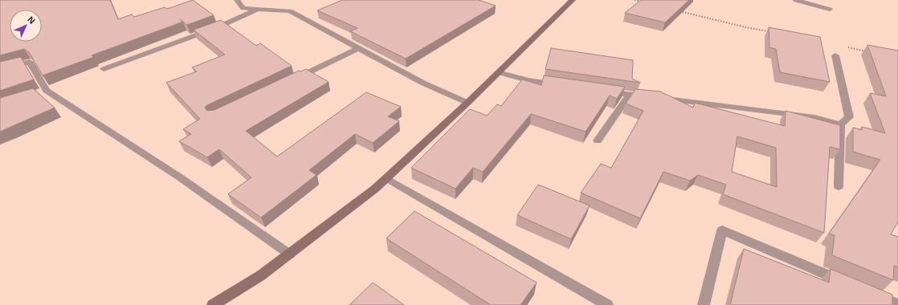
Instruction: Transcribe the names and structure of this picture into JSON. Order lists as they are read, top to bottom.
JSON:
{
  "north": "top right"
}
